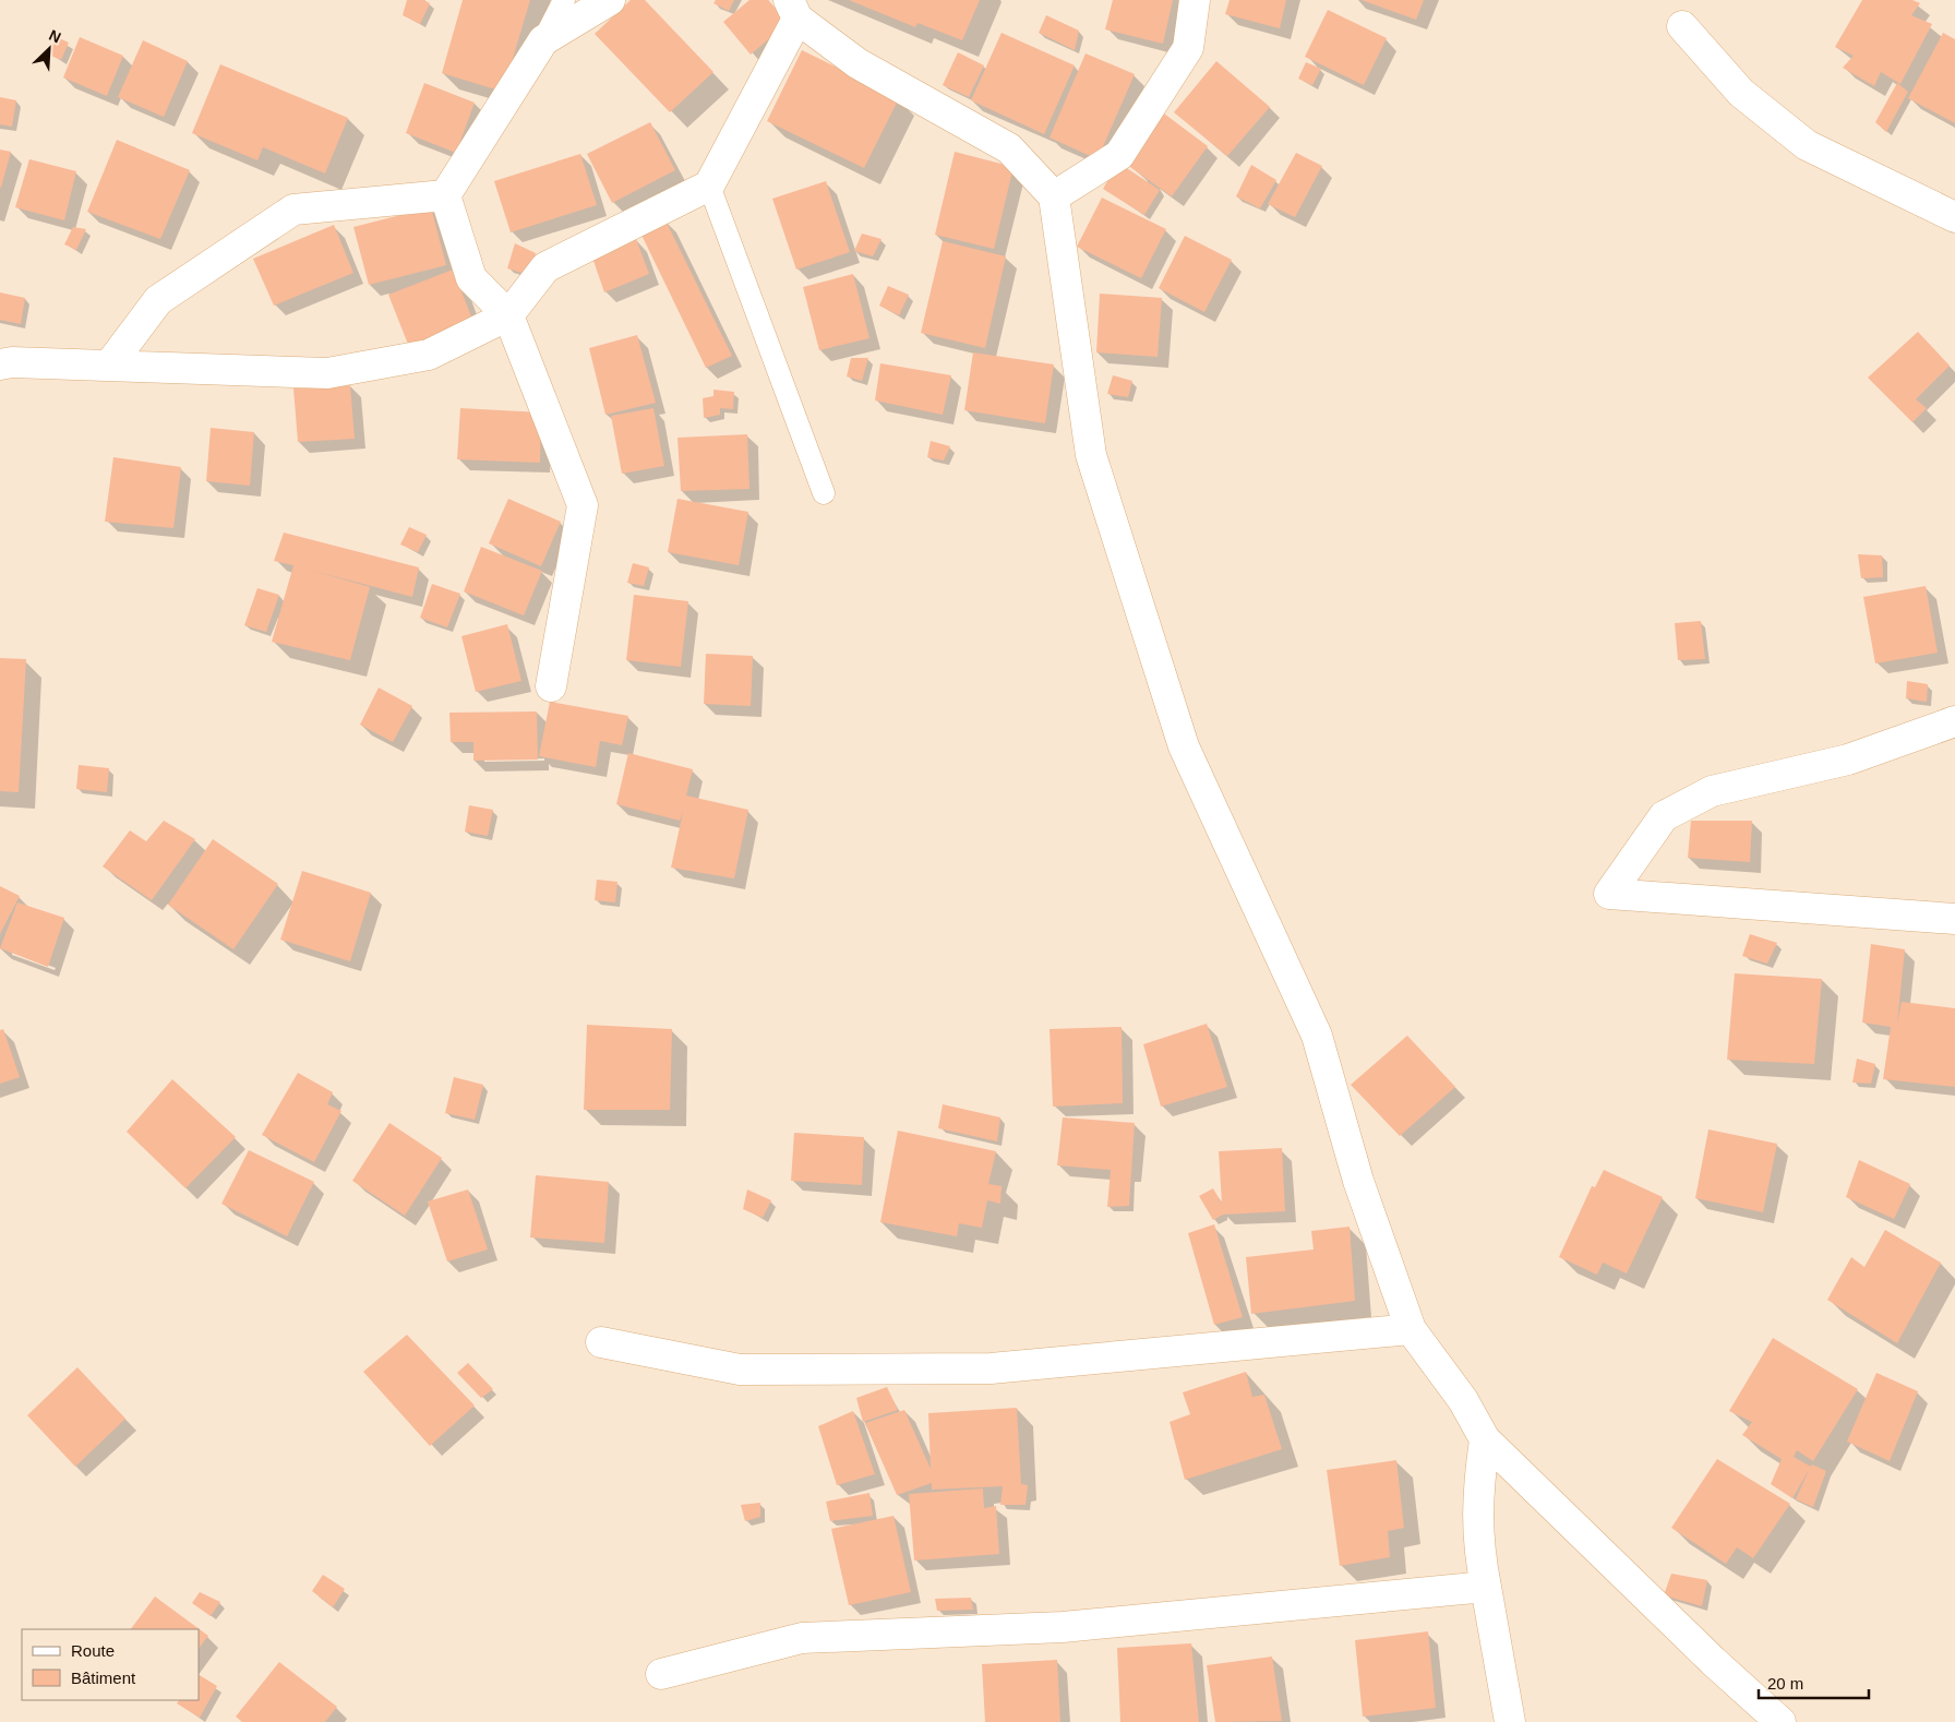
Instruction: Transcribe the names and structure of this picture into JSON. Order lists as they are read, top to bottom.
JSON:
{
  "legend": ["Route", "Bâtiment"],
  "scale_bar": "20 m",
  "north": "top right"
}
